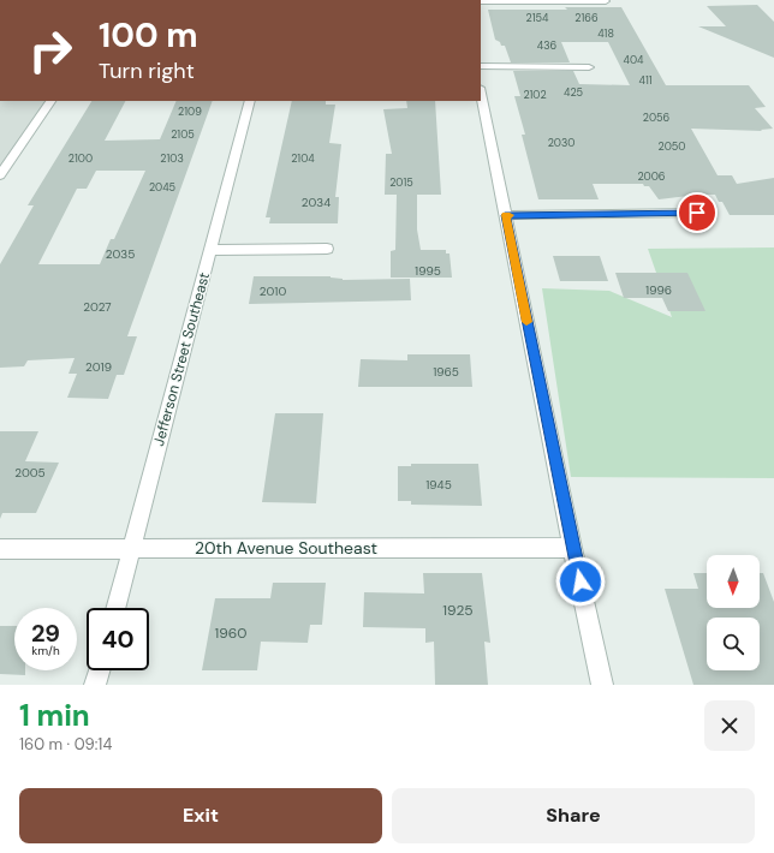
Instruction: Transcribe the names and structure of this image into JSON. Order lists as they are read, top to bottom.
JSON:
{
  "streets": {
    "street": ["Jefferson Street Southeast", "20th Avenue Southeast"]
  },
  "crossings": [
    ["Jefferson Street Southeast", "20th Avenue Southeast"]
  ],
  "house_numbers": [
    "2154",
    "2166",
    "418",
    "436",
    "404",
    "411",
    "425",
    "2102",
    "2109",
    "2056",
    "2105",
    "2030",
    "2050",
    "2100",
    "2103",
    "2104",
    "2006",
    "2015",
    "2045",
    "2034",
    "2035",
    "1995",
    "1996",
    "2010",
    "2027",
    "2019",
    "1965",
    "2005",
    "1945",
    "1925",
    "1960"
  ],
  "north": "bottom",
  "page": {
    "turn": ["100 m", "Turn right"],
    "speed": "29 km/h",
    "limit": "40",
    "heading": ["1 min", "160 m · 09:14"],
    "buttons": ["Exit", "Share"]
  }
}
